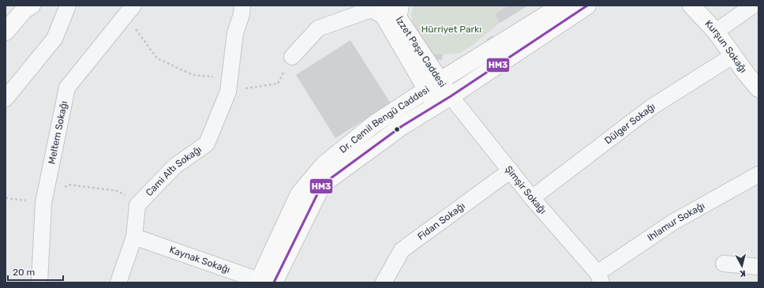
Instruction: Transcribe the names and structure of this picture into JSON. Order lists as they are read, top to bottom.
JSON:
{
  "streets": {
    "street": [
      "Kurşun Sokağı",
      "İzzet Paşa Caddesi",
      "Dr. Cemil Bengü Caddesi",
      "Dülger Sokağı",
      "Meltem Sokağı",
      "Cami Altı Sokağı",
      "Şimşir Sokağı",
      "Fidan Sokağı",
      "Ihlamur Sokağı",
      "Kaynak Sokağı"
    ]
  },
  "crossings": [
    ["Kurşun Sokağı", "Dülger Sokağı"],
    ["İzzet Paşa Caddesi", "Dr. Cemil Bengü Caddesi"],
    ["İzzet Paşa Caddesi", "Şimşir Sokağı"],
    ["Dr. Cemil Bengü Caddesi", "Şimşir Sokağı"],
    ["Dr. Cemil Bengü Caddesi", "Kaynak Sokağı"],
    ["Dülger Sokağı", "Şimşir Sokağı"],
    ["Cami Altı Sokağı", "Kaynak Sokağı"],
    ["Şimşir Sokağı", "Fidan Sokağı"],
    ["Şimşir Sokağı", "Ihlamur Sokağı"]
  ],
  "parks": ["Hürriyet Parkı"],
  "lines": ["transit line HM3"],
  "scale_bar": "20 m",
  "north": "bottom"
}
